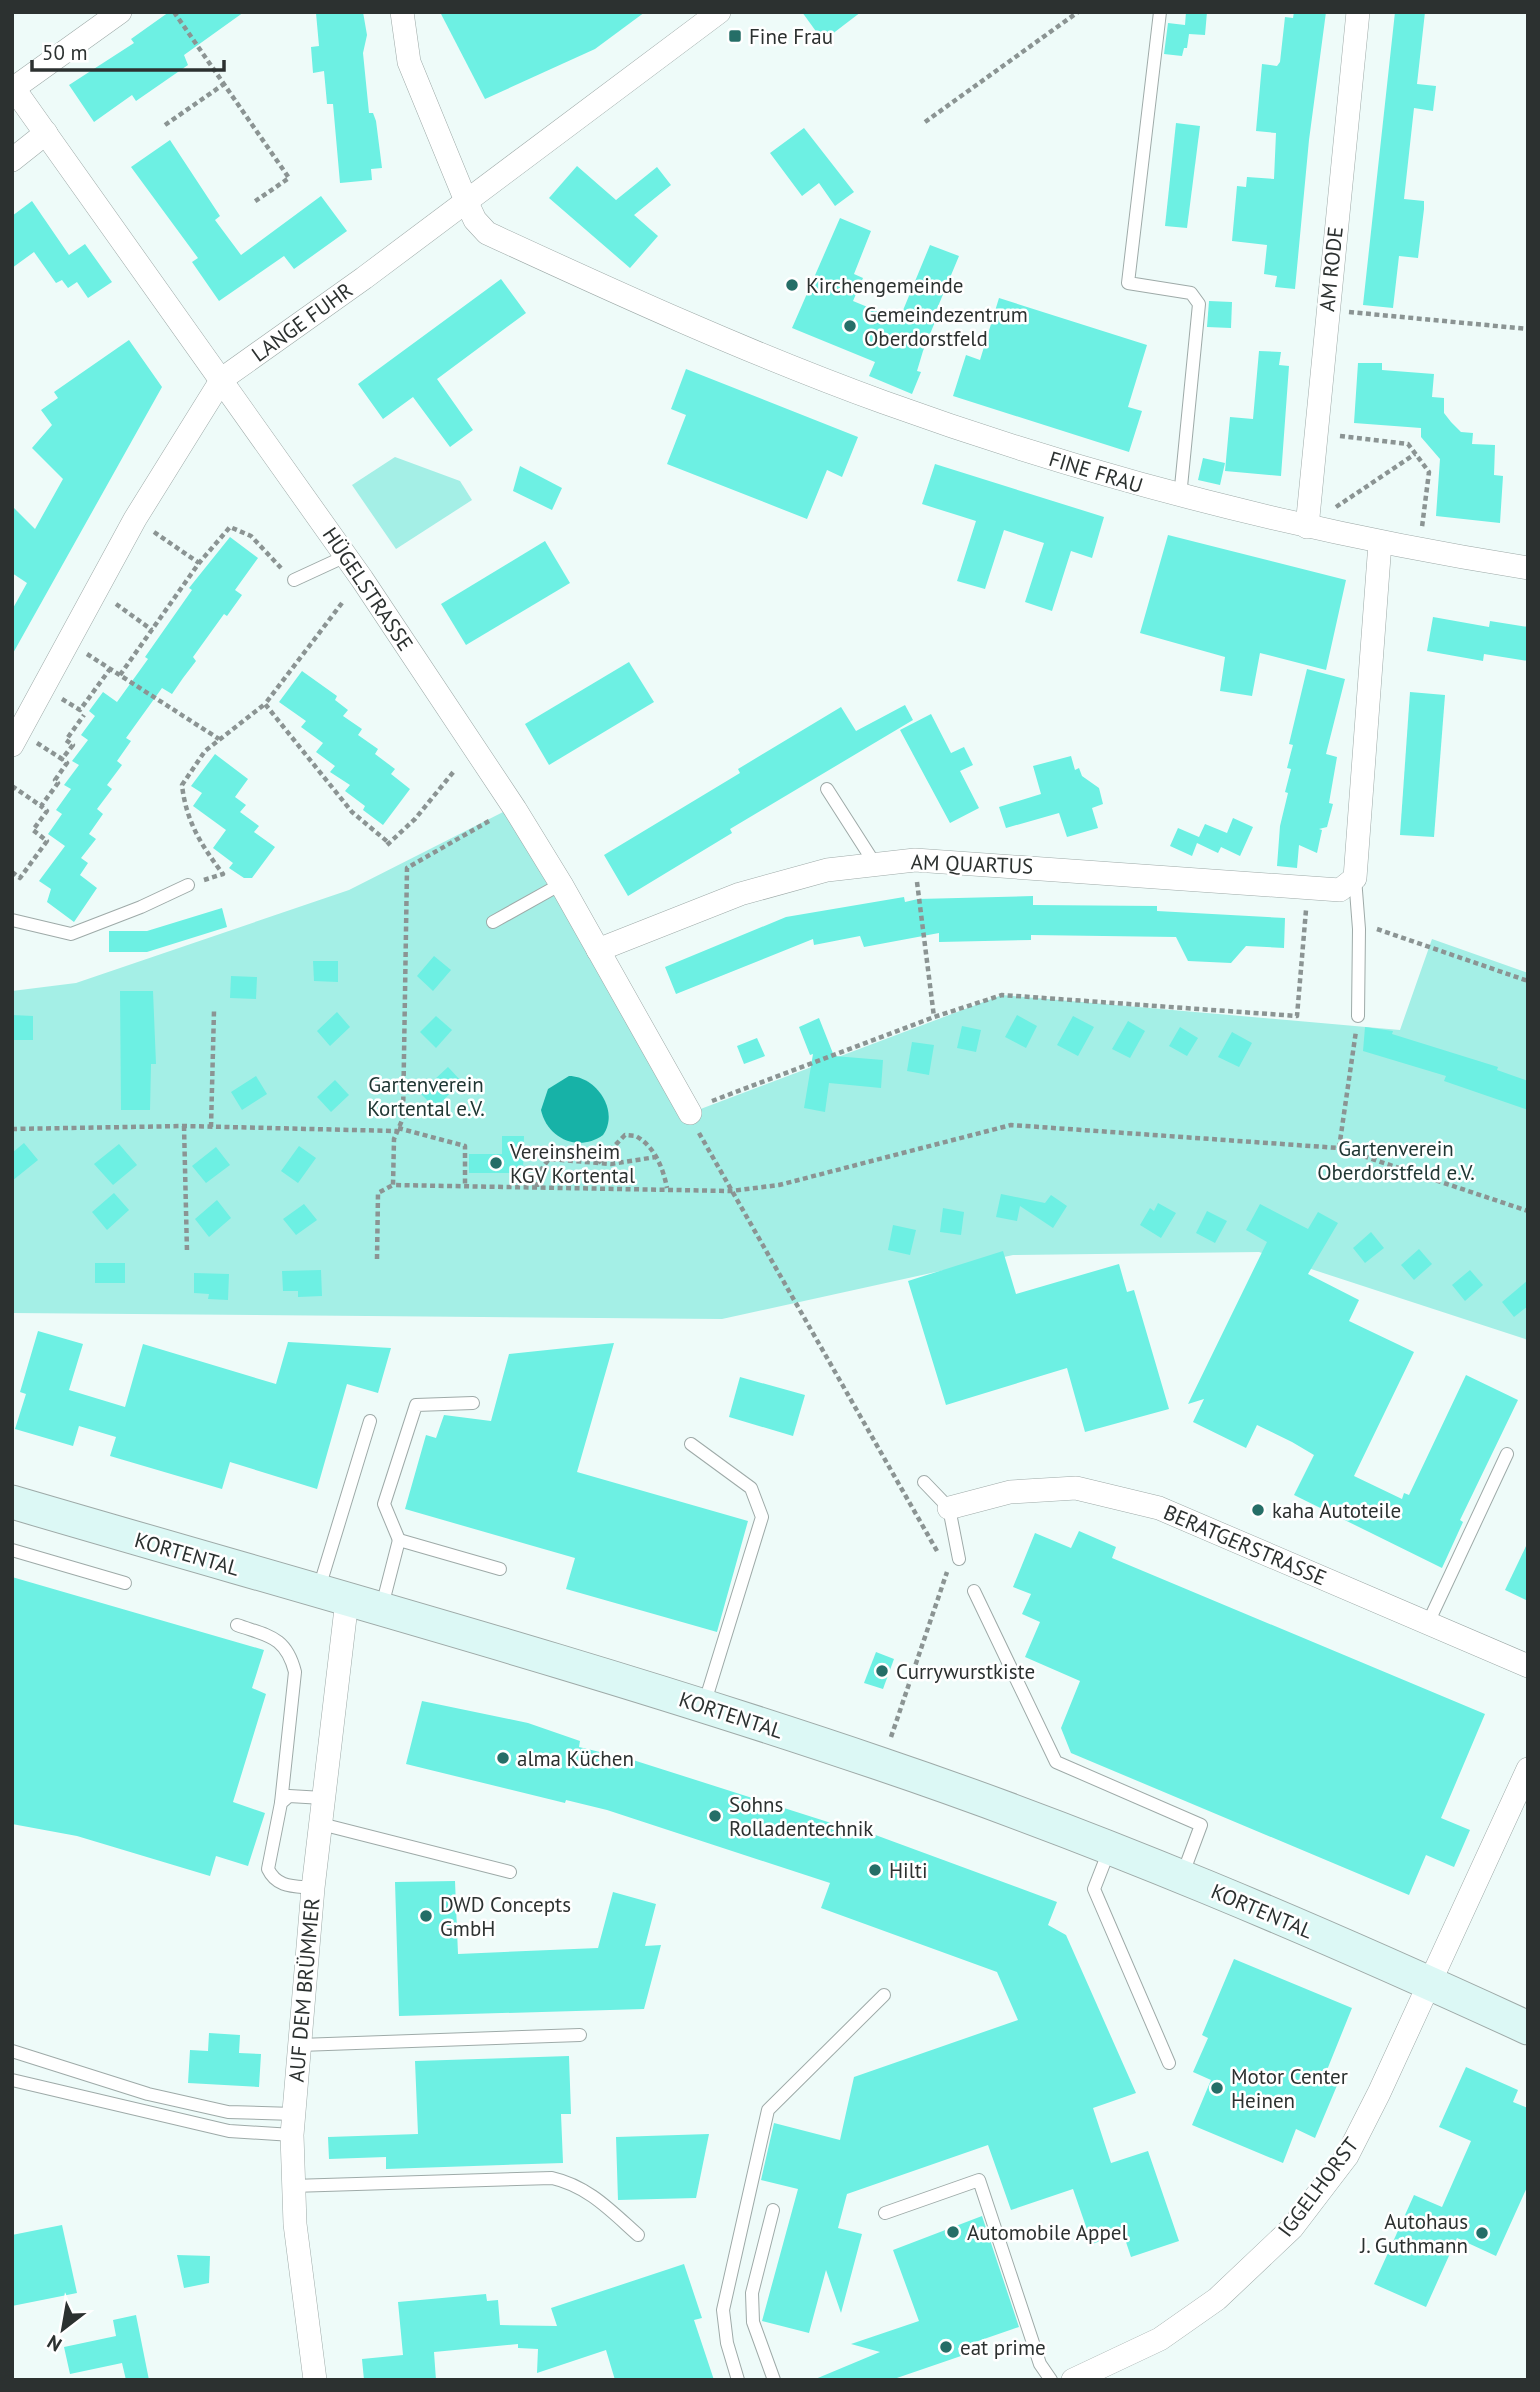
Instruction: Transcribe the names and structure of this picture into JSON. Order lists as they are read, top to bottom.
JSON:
{
  "streets": {
    "street": [
      "AM RODE",
      "LANGE FUHR",
      "FINE FRAU",
      "HÜGELSTRASSE",
      "AM QUARTUS",
      "BERATGERSTRASSE",
      "KORTENTAL",
      "AUF DEM BRÜMMER",
      "IGGELHORST"
    ]
  },
  "crossings": [
    ["AM RODE", "FINE FRAU"],
    ["LANGE FUHR", "FINE FRAU"],
    ["LANGE FUHR", "HÜGELSTRASSE"],
    ["HÜGELSTRASSE", "AM QUARTUS"],
    ["KORTENTAL", "AUF DEM BRÜMMER"],
    ["KORTENTAL", "IGGELHORST"]
  ],
  "parks": ["Gartenverein Kortental e.V.", "Gartenverein Oberdorstfeld e.V."],
  "places": {
    "transit": ["Fine Frau"],
    "other": [
      "Kirchengemeinde",
      "Gemeindezentrum Oberdorstfeld",
      "Vereinsheim KGV Kortental",
      "kaha Autoteile",
      "Currywurstkiste",
      "alma Küchen",
      "Sohns Rolladentechnik",
      "Hilti",
      "DWD Concepts GmbH",
      "Motor Center Heinen",
      "Automobile Appel",
      "Autohaus J. Guthmann",
      "eat prime"
    ]
  },
  "scale_bar": "50 m",
  "north": "bottom left"
}
